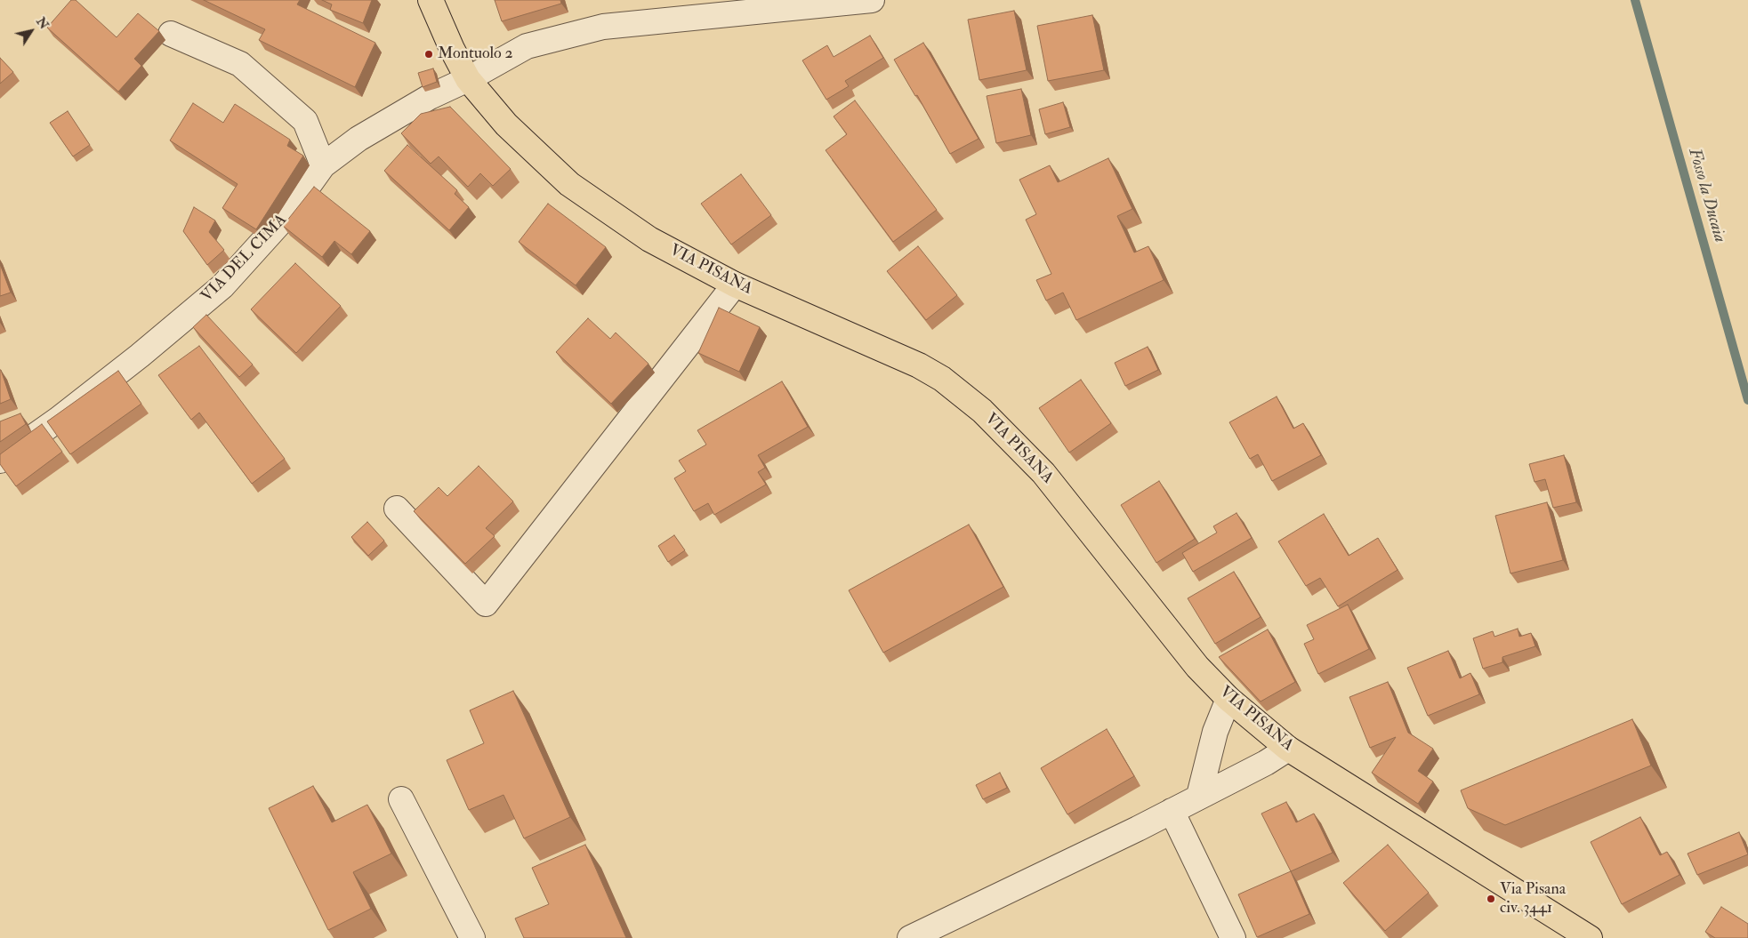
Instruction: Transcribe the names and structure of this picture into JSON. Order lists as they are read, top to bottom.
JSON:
{
  "streets": {
    "main road": ["VIA PISANA"],
    "street": ["VIA DEL CIMA"]
  },
  "crossings": [
    ["VIA DEL CIMA", "VIA PISANA"]
  ],
  "water": ["Fosso la Ducaia"],
  "places": ["Montuolo 2", "Via Pisana civ. 3441"],
  "north": "top right"
}
